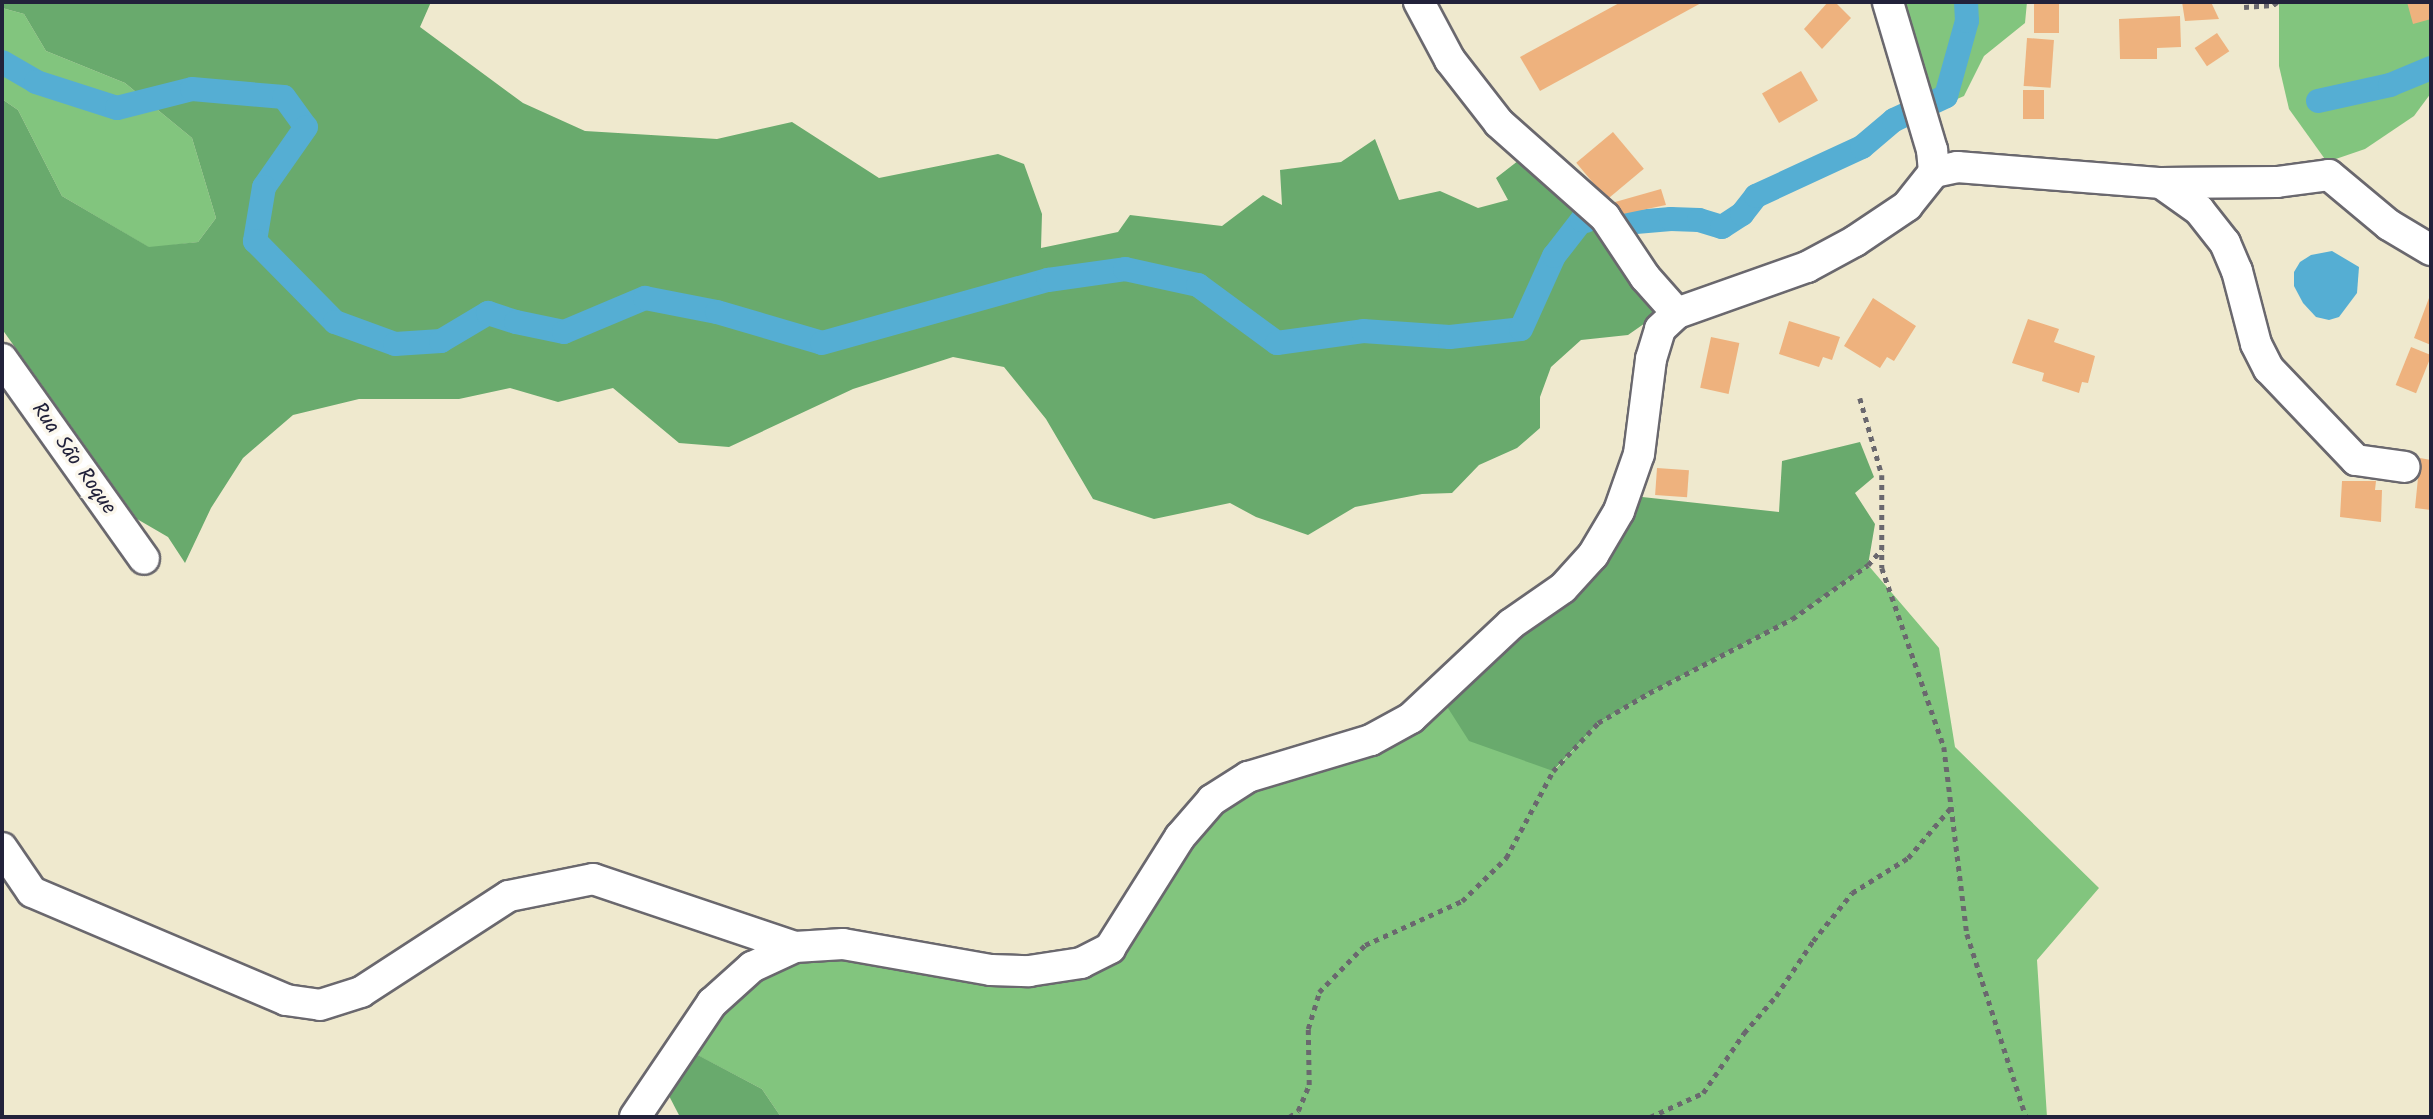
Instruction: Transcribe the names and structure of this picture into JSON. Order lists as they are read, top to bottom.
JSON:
{
  "streets": {
    "street": ["Rua São Roque"]
  }
}
